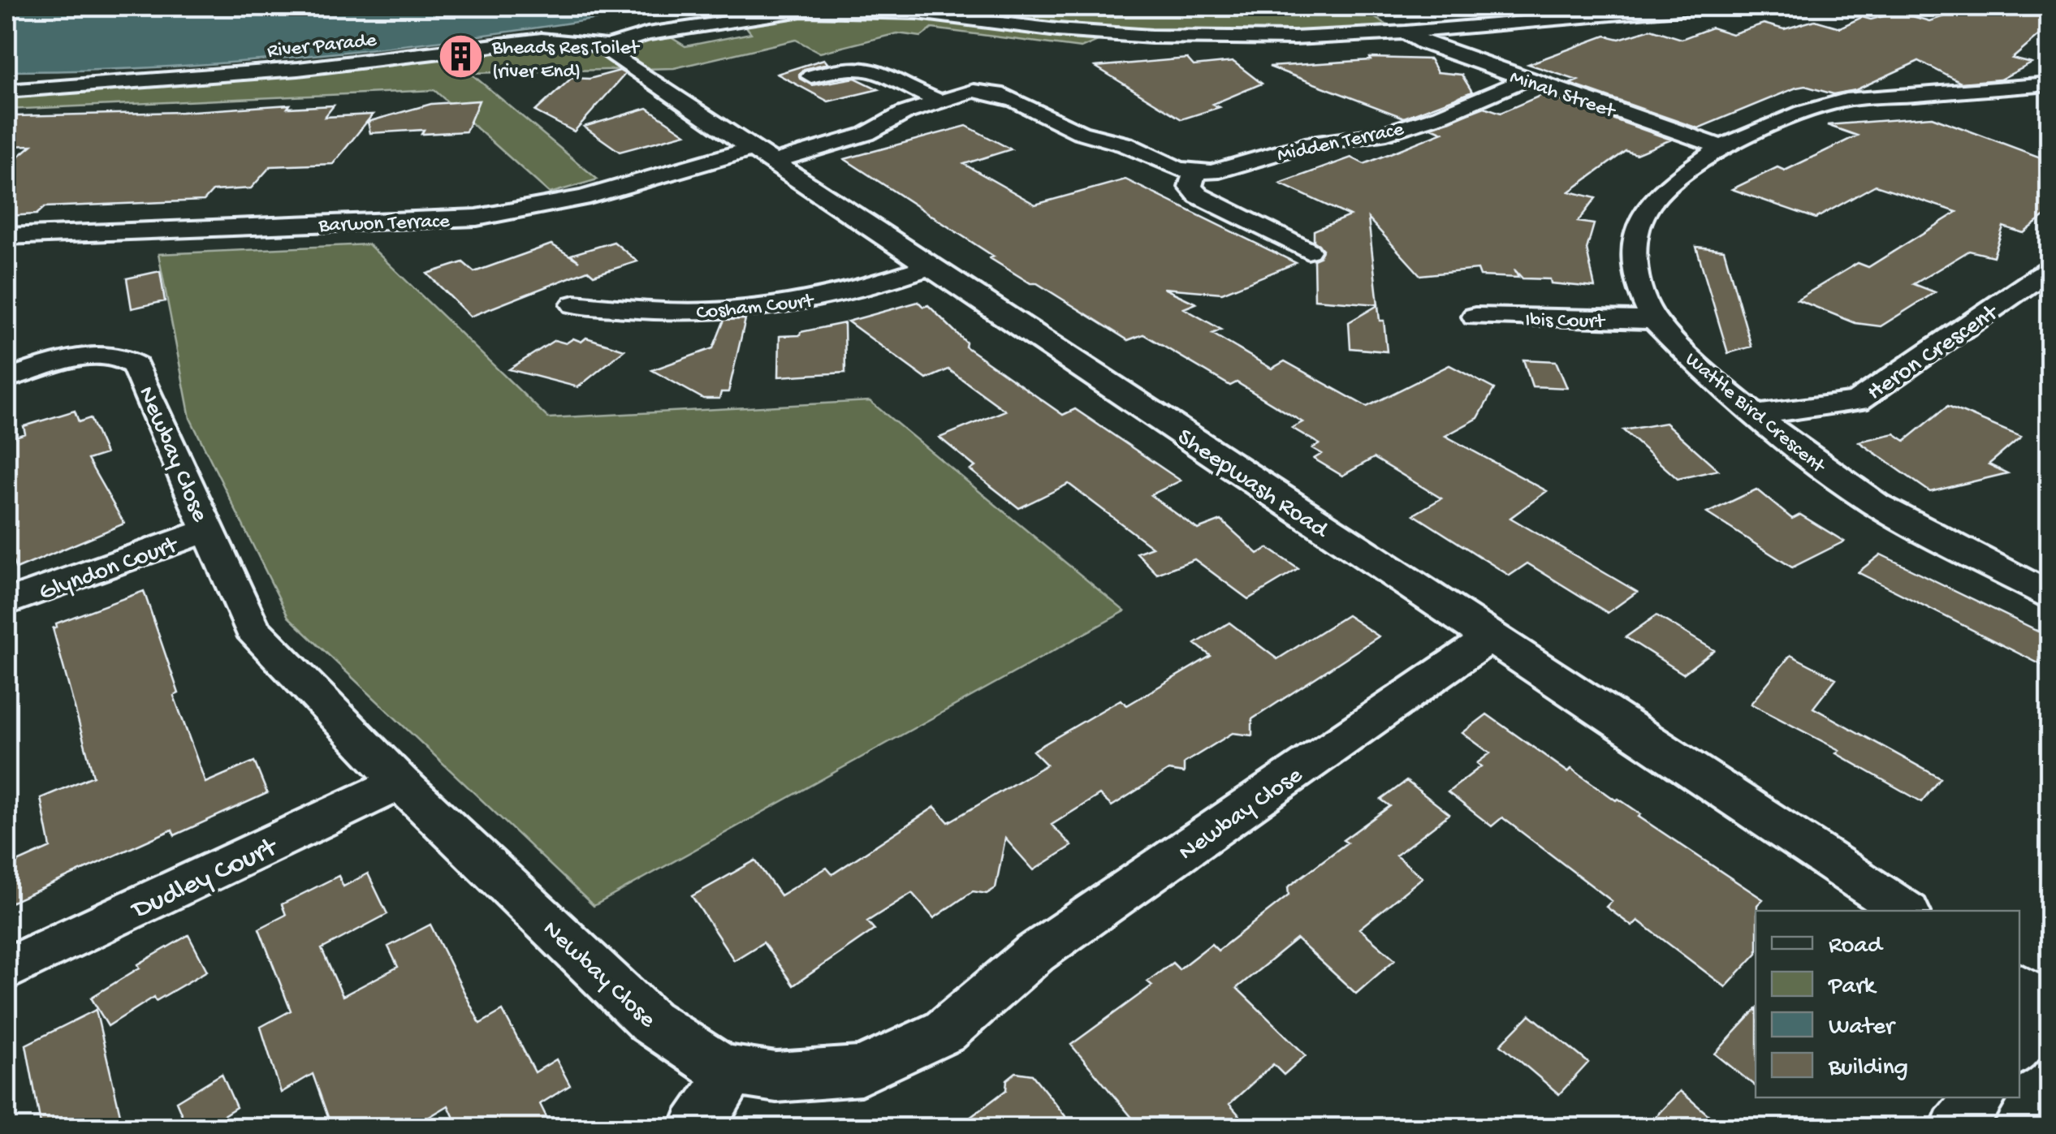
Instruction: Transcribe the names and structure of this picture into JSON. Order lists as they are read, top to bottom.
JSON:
{
  "streets": {
    "street": [
      "River Parade",
      "Minah Street",
      "Midden Terrace",
      "Barwon Terrace",
      "Cosham Court",
      "Ibis Court",
      "Heron Crescent",
      "Wattle Bird Crescent",
      "Newbay Close",
      "Sheepwash Road",
      "Glyndon Court",
      "Dudley Court"
    ]
  },
  "crossings": [
    ["River Parade", "Minah Street"],
    ["River Parade", "Sheepwash Road"],
    ["Minah Street", "Midden Terrace"],
    ["Minah Street", "Wattle Bird Crescent"],
    ["Barwon Terrace", "Sheepwash Road"],
    ["Cosham Court", "Sheepwash Road"],
    ["Ibis Court", "Wattle Bird Crescent"],
    ["Heron Crescent", "Wattle Bird Crescent"],
    ["Newbay Close", "Sheepwash Road"],
    ["Newbay Close", "Glyndon Court"],
    ["Newbay Close", "Dudley Court"]
  ],
  "places": {
    "building": ["Bheads Res Toilet (river End)"]
  },
  "legend": [
    "Road",
    "Park",
    "Water",
    "Building"
  ]
}
